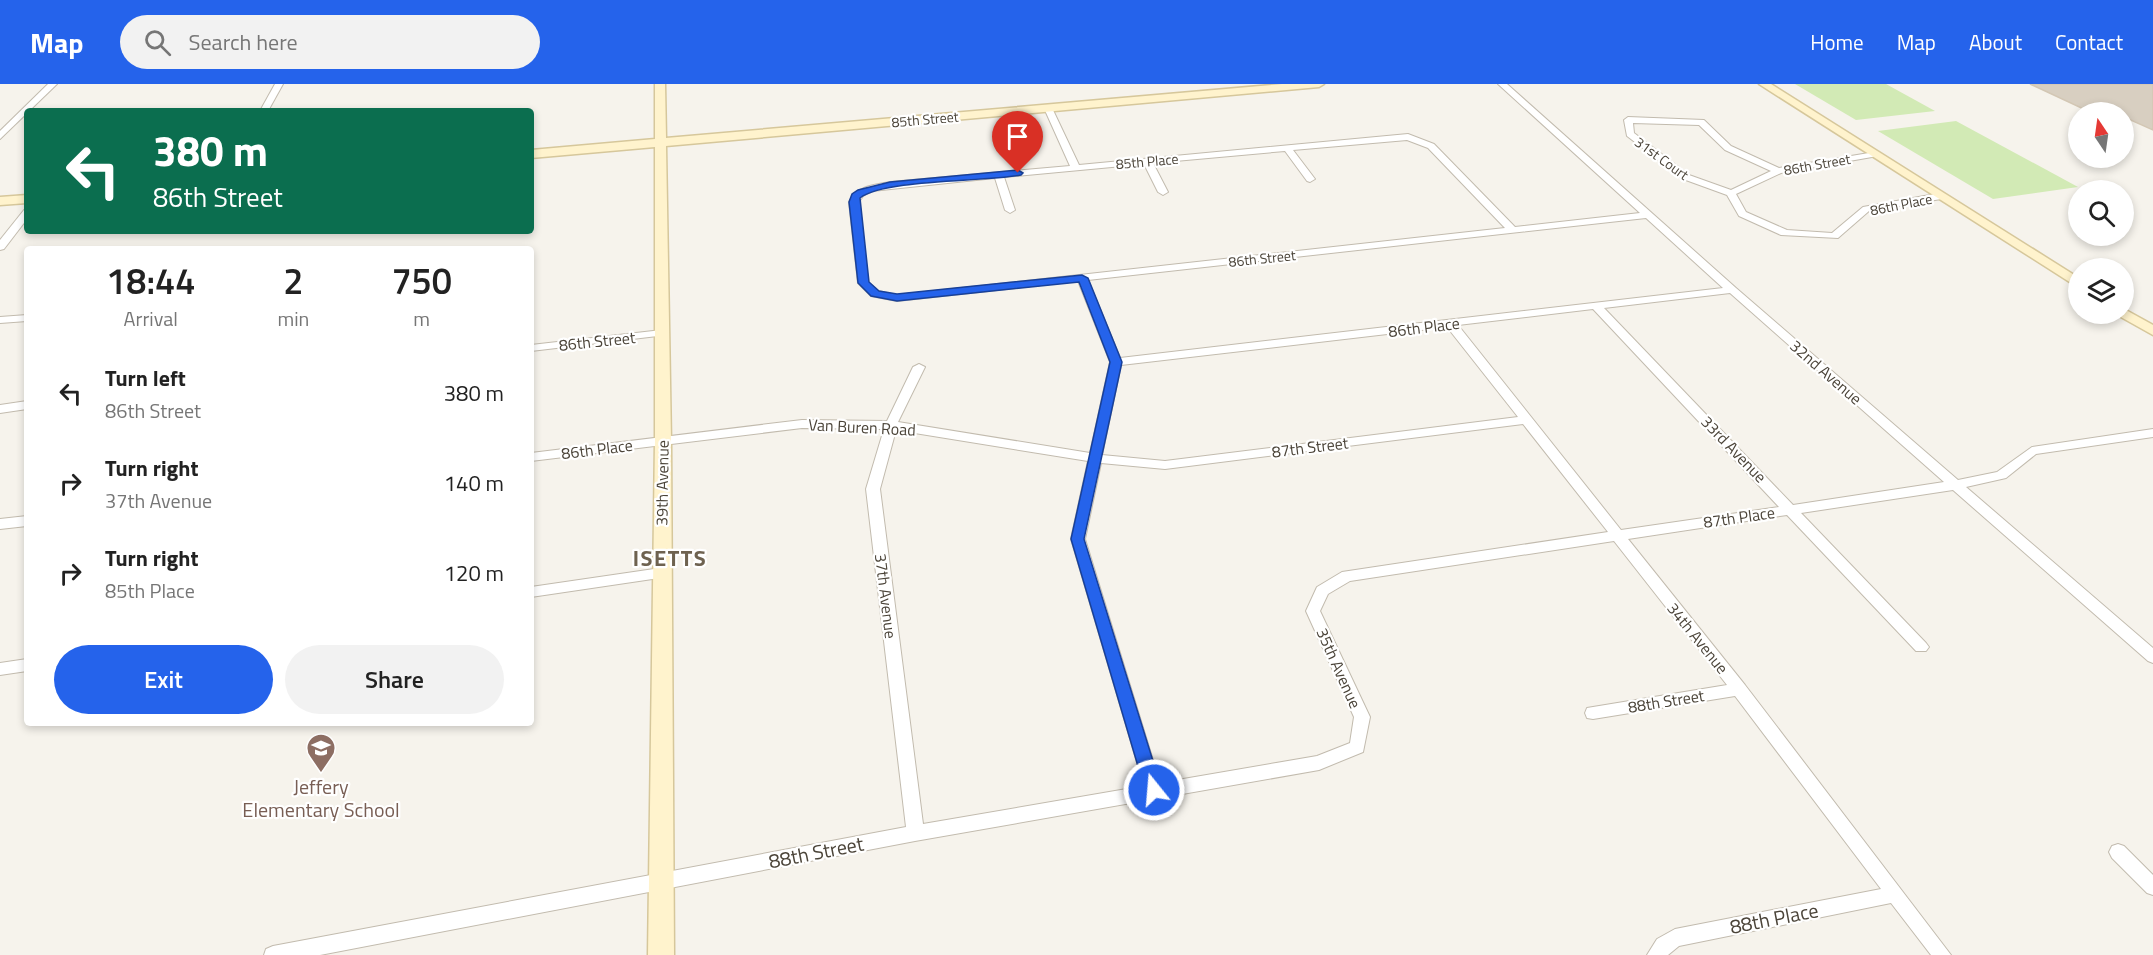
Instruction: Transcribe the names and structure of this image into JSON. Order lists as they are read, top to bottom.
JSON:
{
  "streets": {
    "street": [
      "85th Street",
      "31st Court",
      "85th Place",
      "86th Street",
      "86th Place",
      "32nd Avenue",
      "Van Buren Road",
      "87th Street",
      "33rd Avenue",
      "39th Avenue",
      "87th Place",
      "37th Avenue",
      "34th Avenue",
      "35th Avenue",
      "88th Street",
      "88th Place"
    ]
  },
  "crossings": [
    ["85th Street", "39th Avenue"],
    ["31st Court", "86th Street"],
    ["31st Court", "86th Place"],
    ["85th Place", "86th Street"],
    ["86th Street", "86th Place"],
    ["86th Street", "32nd Avenue"],
    ["86th Street", "39th Avenue"],
    ["86th Place", "32nd Avenue"],
    ["86th Place", "Van Buren Road"],
    ["86th Place", "33rd Avenue"],
    ["86th Place", "39th Avenue"],
    ["86th Place", "34th Avenue"],
    ["32nd Avenue", "87th Place"],
    ["Van Buren Road", "87th Street"],
    ["Van Buren Road", "39th Avenue"],
    ["Van Buren Road", "37th Avenue"],
    ["87th Street", "34th Avenue"],
    ["33rd Avenue", "87th Place"],
    ["39th Avenue", "88th Street"],
    ["87th Place", "34th Avenue"],
    ["87th Place", "35th Avenue"],
    ["37th Avenue", "88th Street"],
    ["34th Avenue", "88th Street"],
    ["34th Avenue", "88th Place"],
    ["35th Avenue", "88th Street"]
  ],
  "districts": ["ISETTS"],
  "places": {
    "school or university": ["Jeffery Elementary School"]
  },
  "north": "top",
  "page": {
    "header": "Map",
    "search": "Search here",
    "nav": [
      "Home",
      "Map",
      "About",
      "Contact"
    ],
    "turn": ["380 m", "86th Street"],
    "eta": [
      "18:44",
      "Arrival",
      "2",
      "min",
      "750",
      "m"
    ],
    "list": [
      {
        "name": "Turn left",
        "note": "86th Street",
        "value": "380 m"
      },
      {
        "name": "Turn right",
        "note": "37th Avenue",
        "value": "140 m"
      },
      {
        "name": "Turn right",
        "note": "85th Place",
        "value": "120 m"
      }
    ],
    "buttons": ["Exit", "Share"]
  }
}
